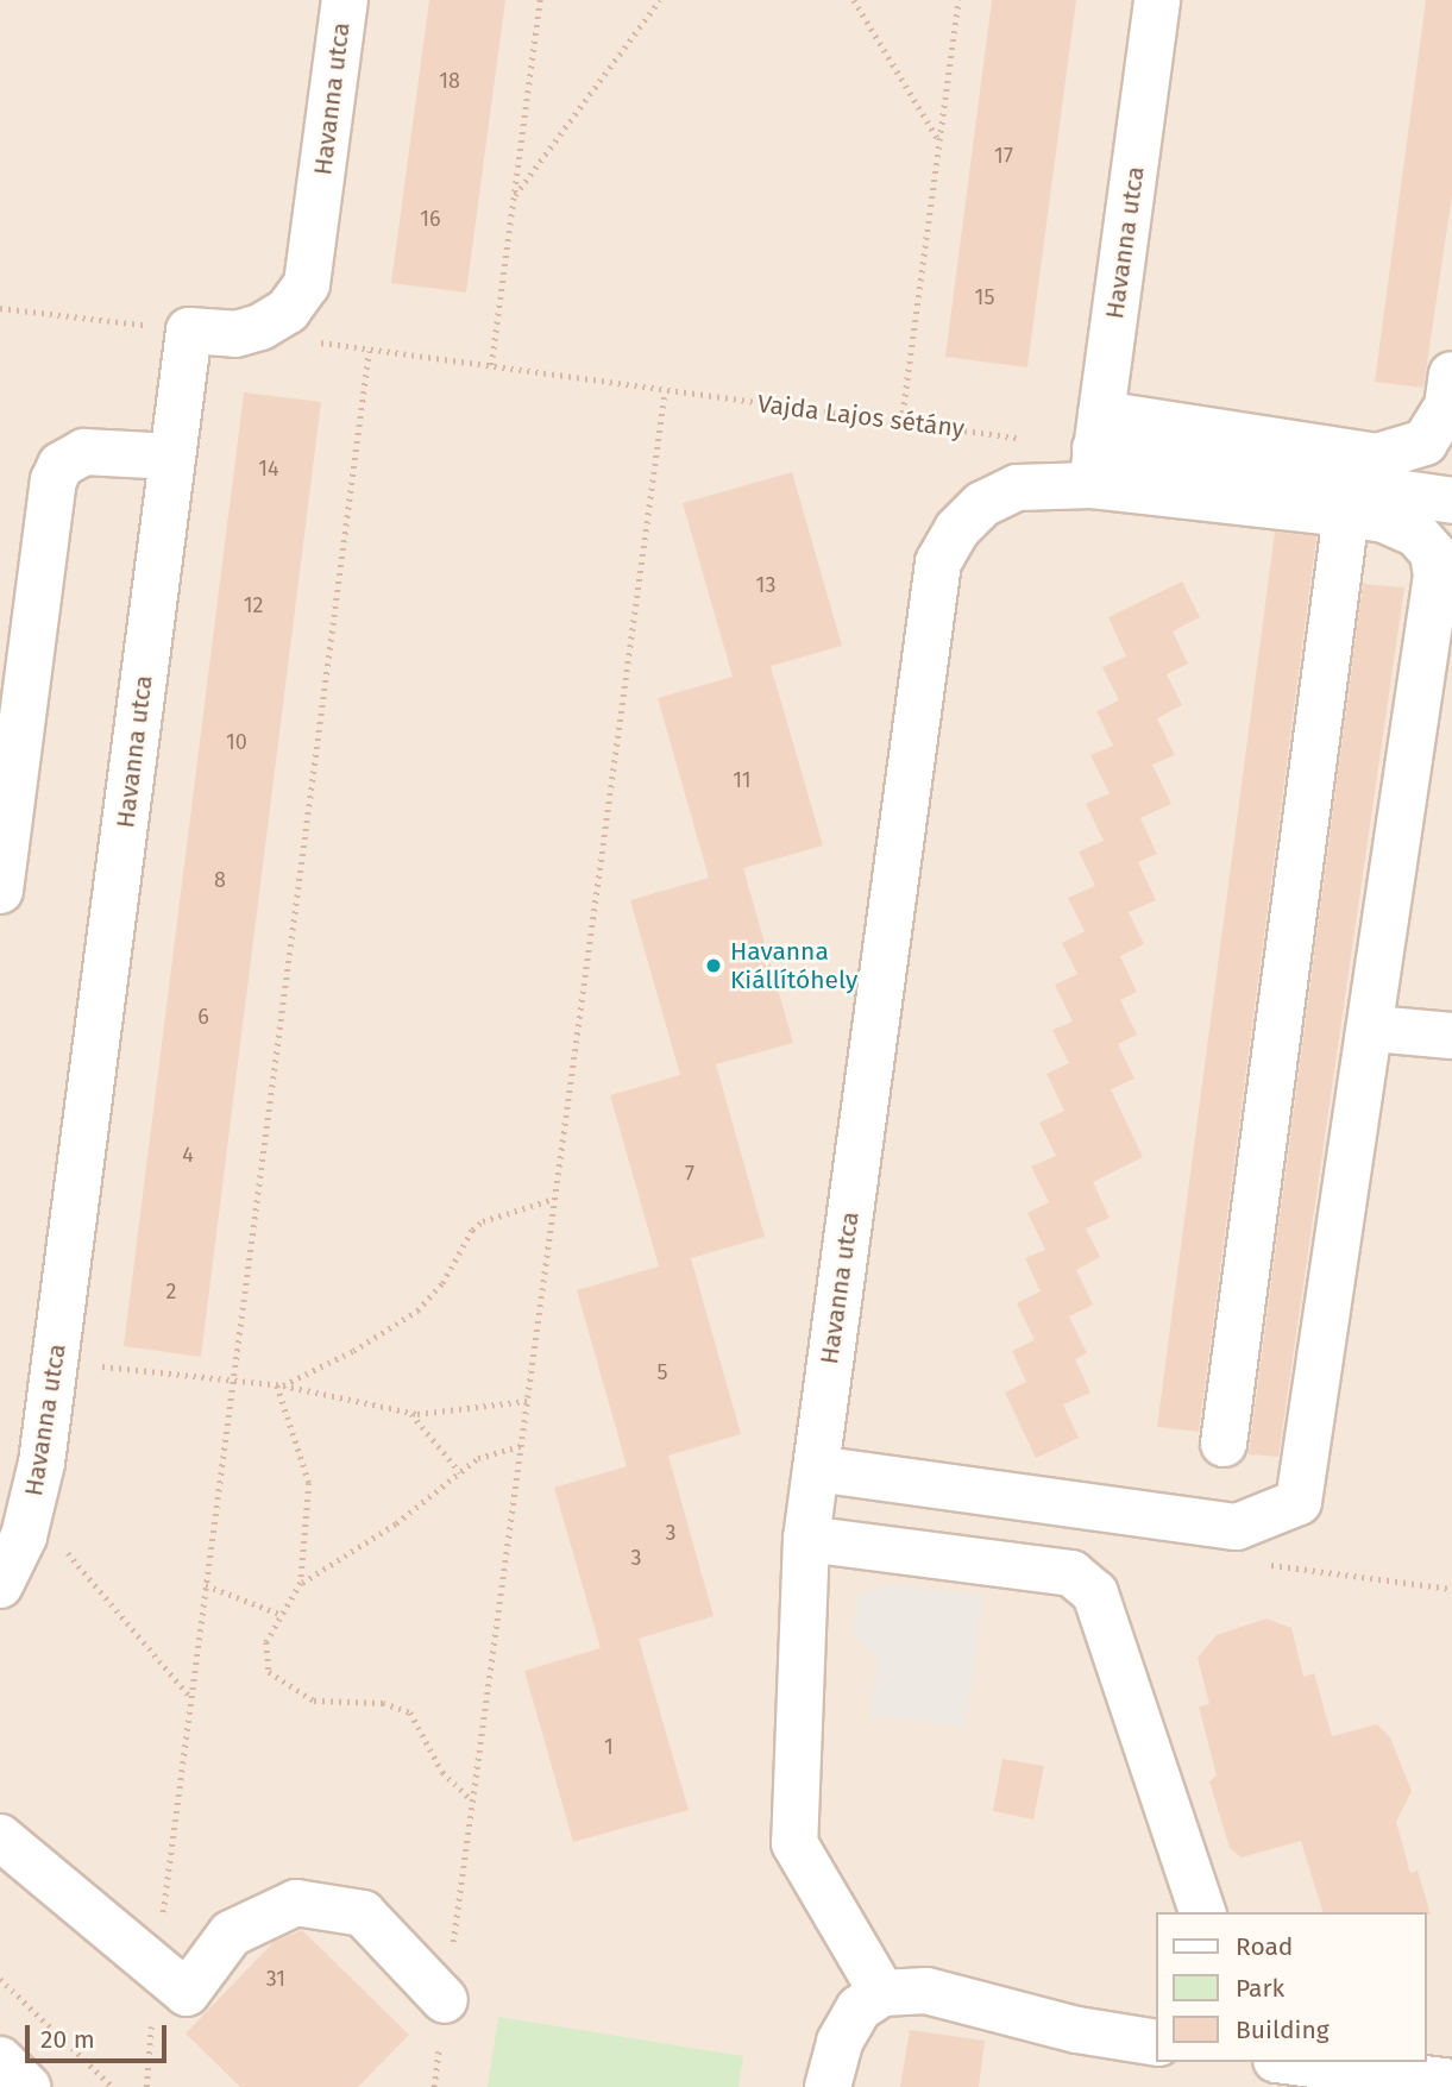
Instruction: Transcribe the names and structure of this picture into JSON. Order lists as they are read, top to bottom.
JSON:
{
  "streets": {
    "street": ["Havanna utca"],
    "path": ["Vajda Lajos sétány"]
  },
  "crossings": [
    ["Havanna utca", "Vajda Lajos sétány"]
  ],
  "places": ["Havanna Kiállítóhely"],
  "house_numbers": [
    "18",
    "17",
    "16",
    "15",
    "14",
    "13",
    "12",
    "10",
    "11",
    "8",
    "6",
    "4",
    "7",
    "2",
    "5",
    "3",
    "3",
    "1",
    "31"
  ],
  "legend": ["Road", "Park", "Building"],
  "scale_bar": "20 m"
}
